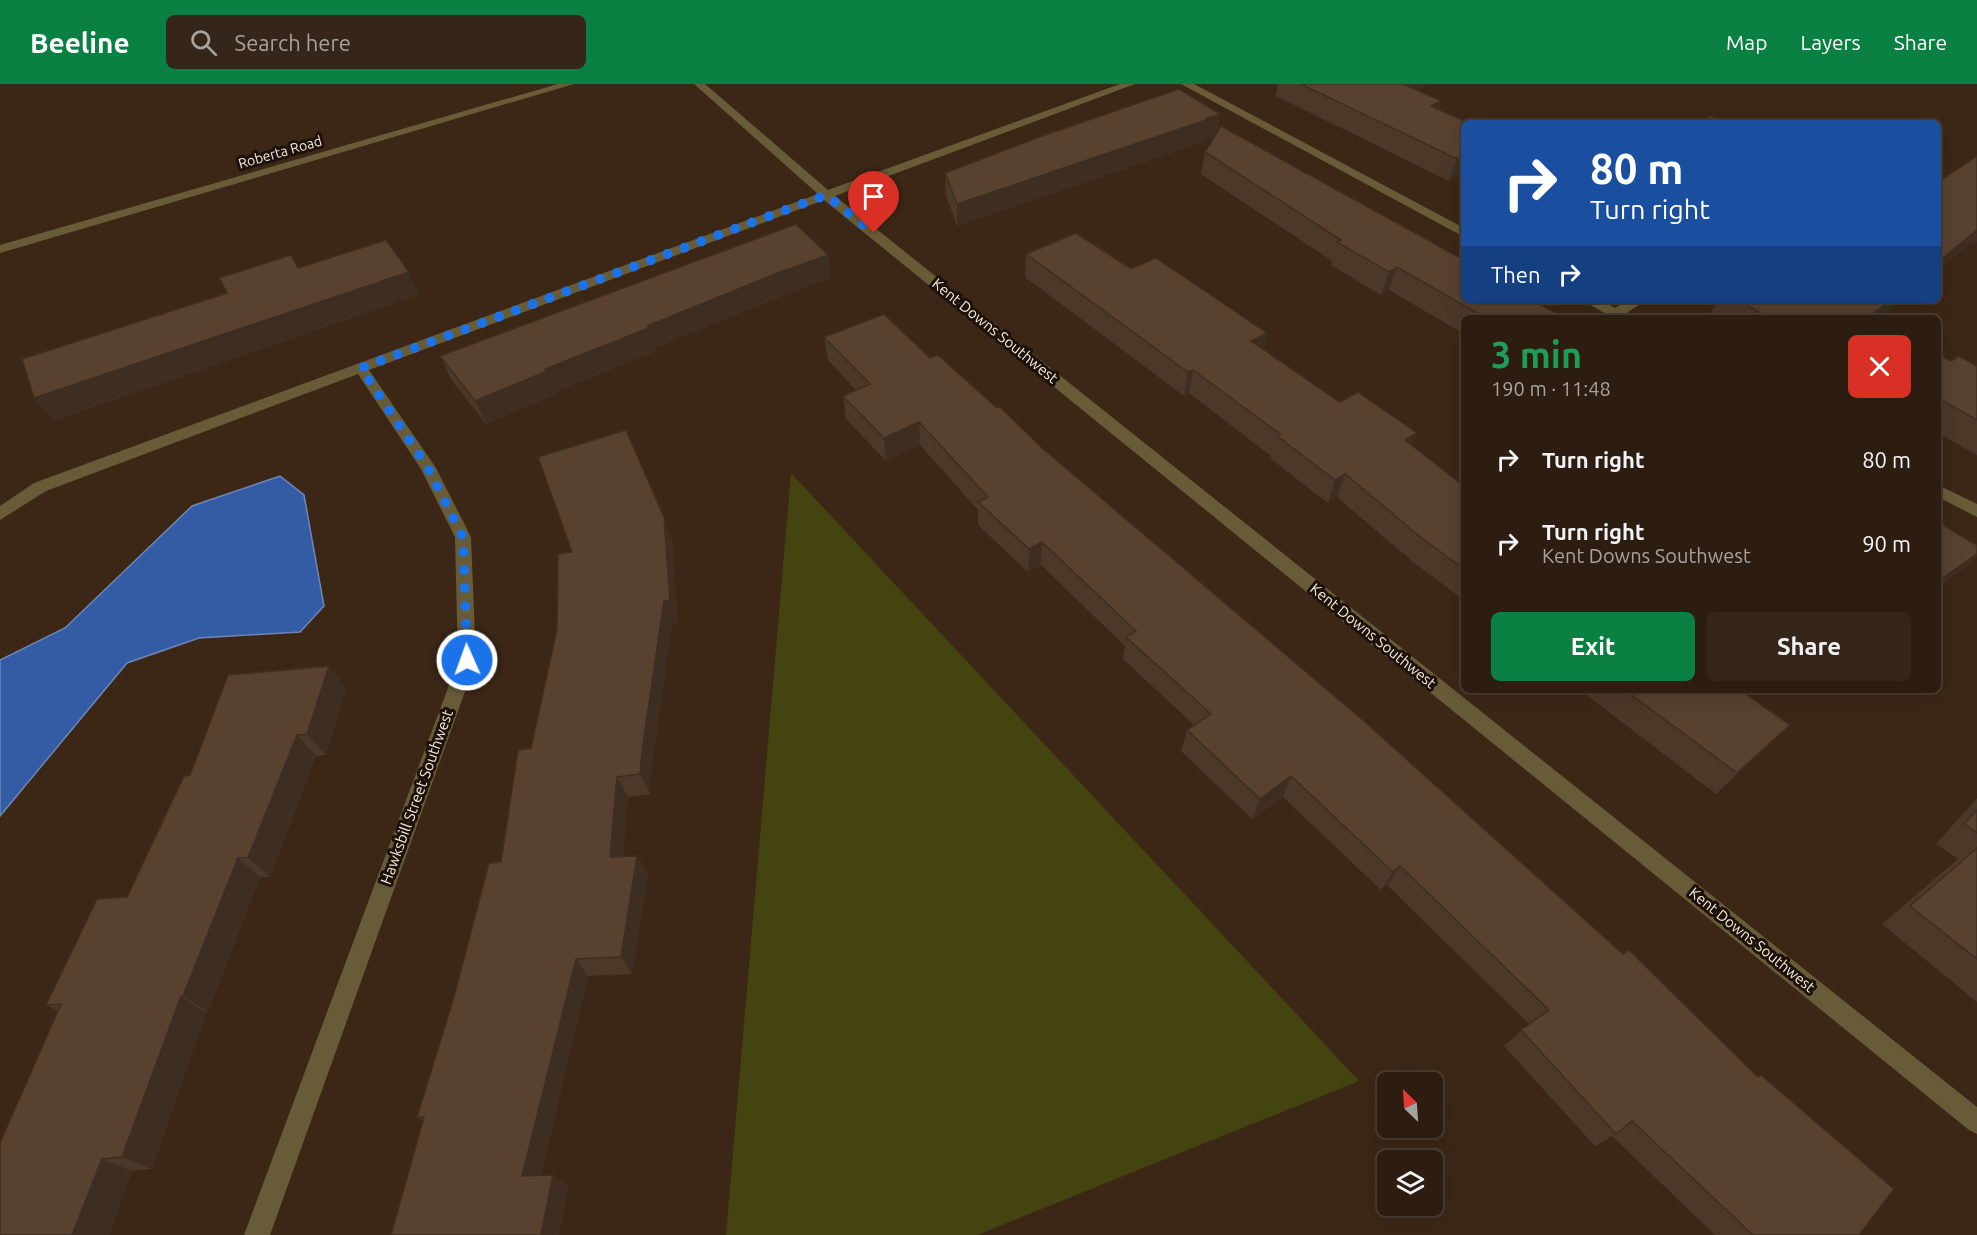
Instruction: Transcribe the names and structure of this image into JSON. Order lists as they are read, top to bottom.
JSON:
{
  "streets": {
    "street": ["Roberta Road", "Kent Downs Southwest", "Hawksbill Street Southwest"]
  },
  "north": "top left",
  "page": {
    "header": "Beeline",
    "search": "Search here",
    "nav": ["Map", "Layers", "Share"],
    "turn": ["80 m", "Turn right"],
    "then": "Then",
    "heading": ["3 min", "190 m · 11:48"],
    "list": [
      {
        "name": "Turn right",
        "value": "80 m"
      },
      {
        "name": "Turn right",
        "note": "Kent Downs Southwest",
        "value": "90 m"
      }
    ],
    "buttons": ["Exit", "Share"]
  }
}
